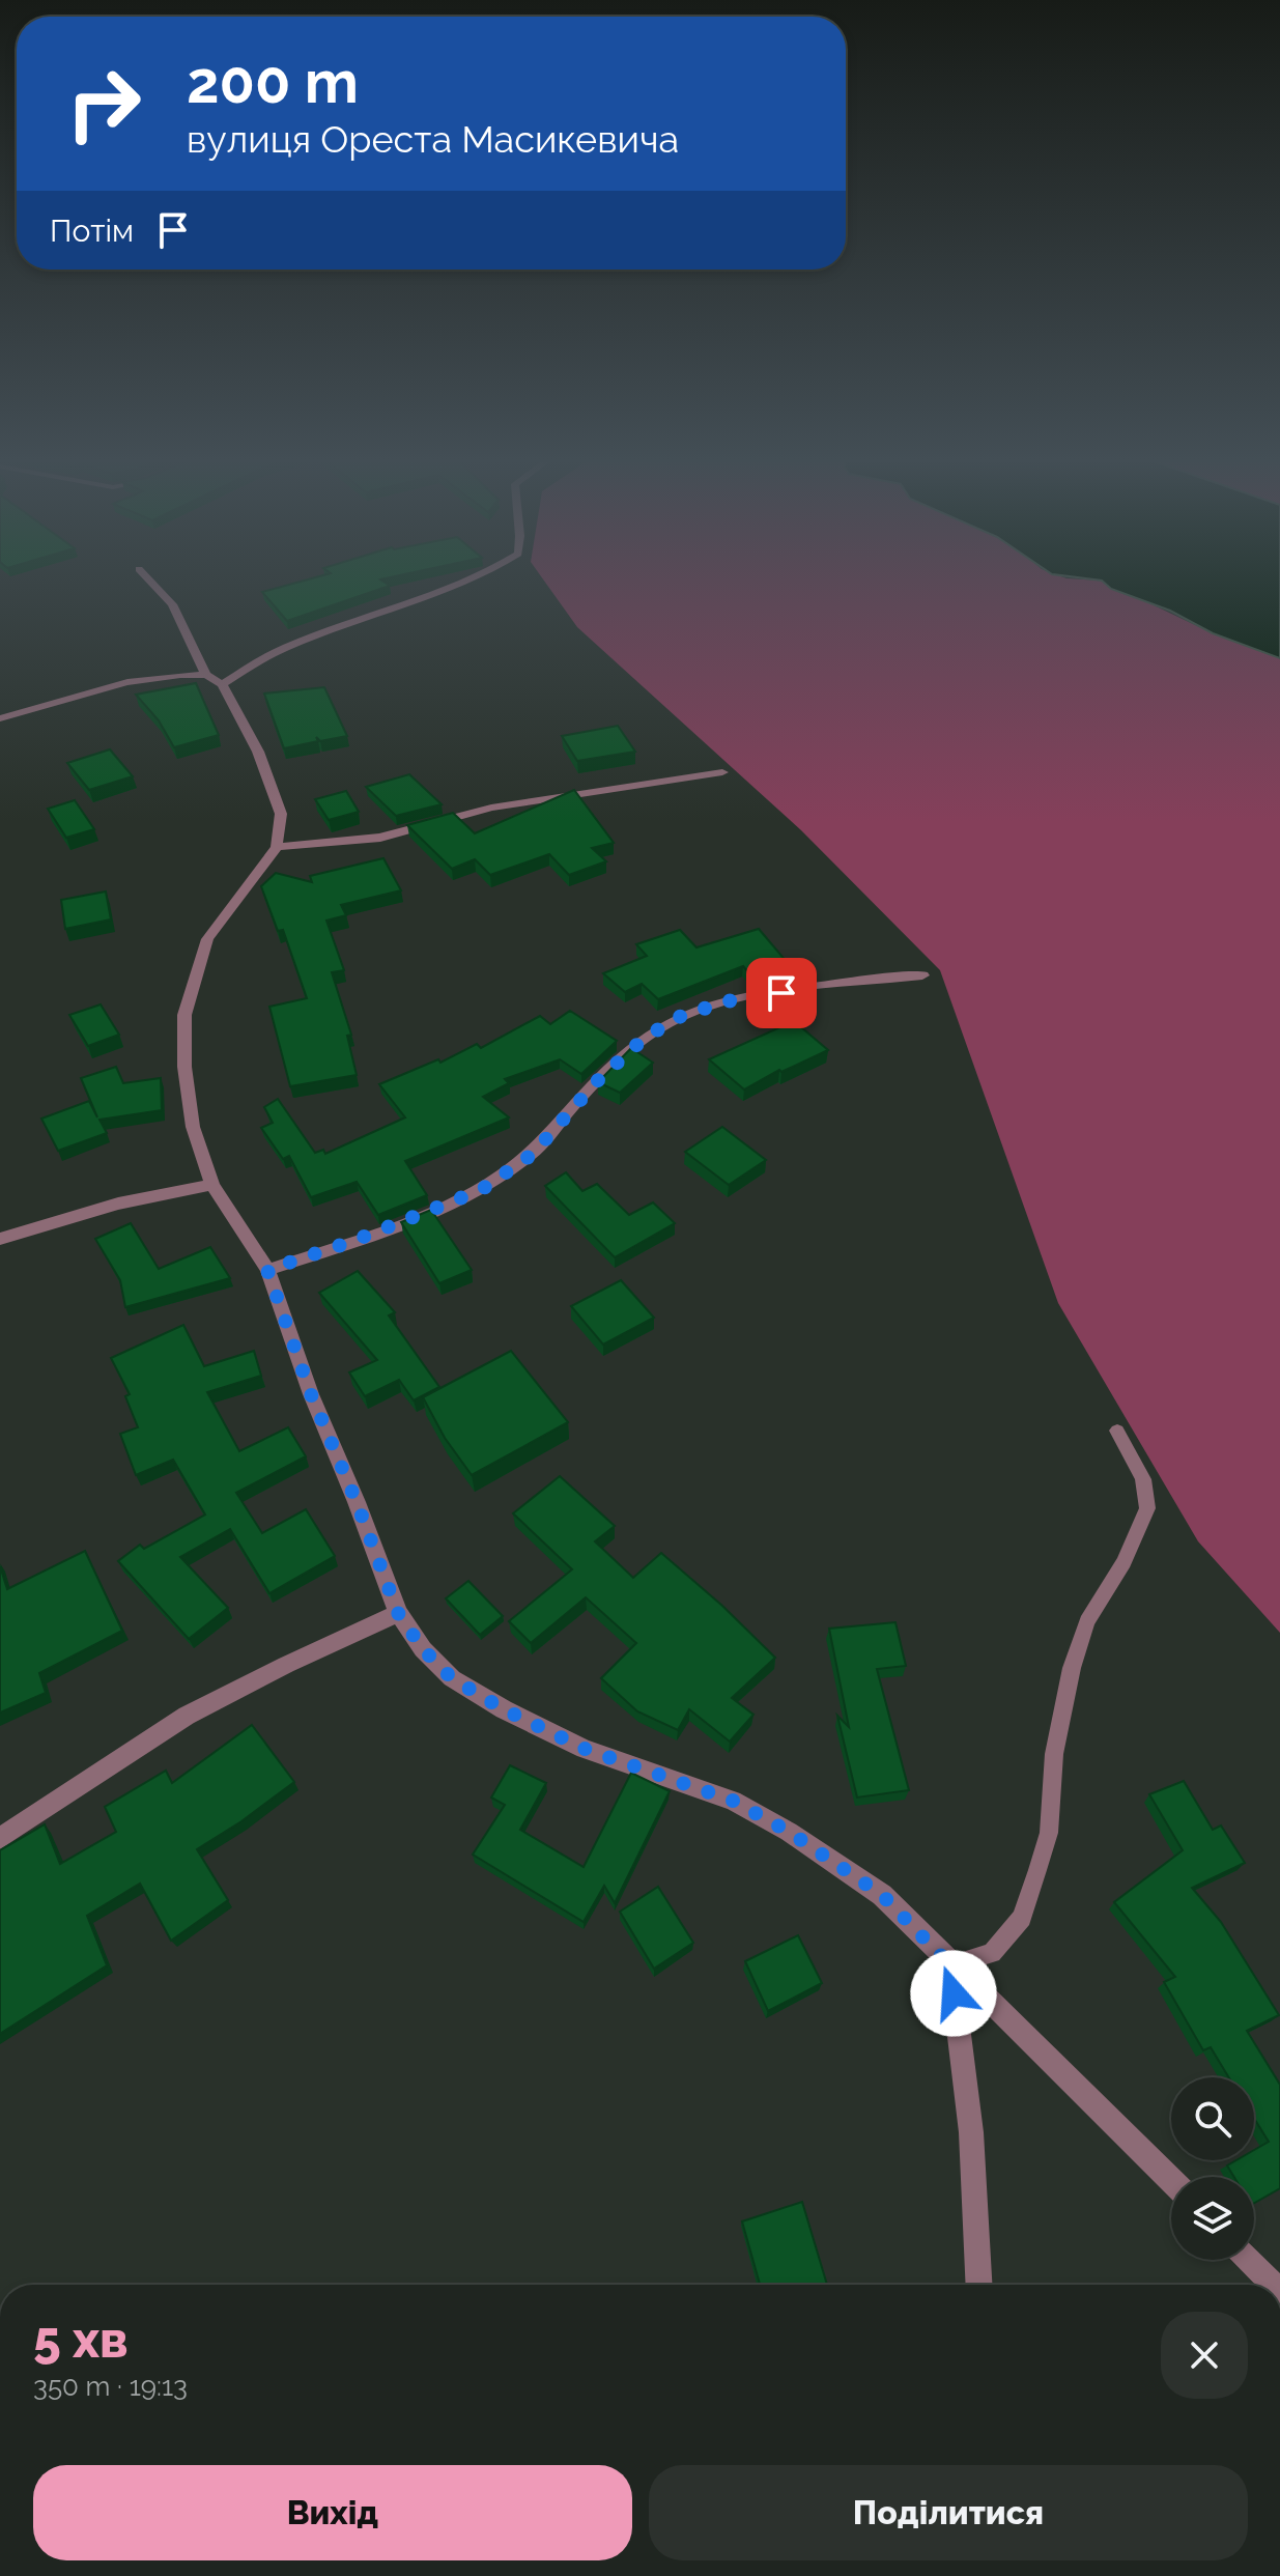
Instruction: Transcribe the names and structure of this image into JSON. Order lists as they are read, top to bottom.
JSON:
{
  "page": {
    "turn": ["200 m", "вулиця Ореста Масикевича"],
    "then": "Потім",
    "heading": ["5 хв", "350 m · 19:13"],
    "buttons": ["Вихід", "Поділитися"]
  }
}
